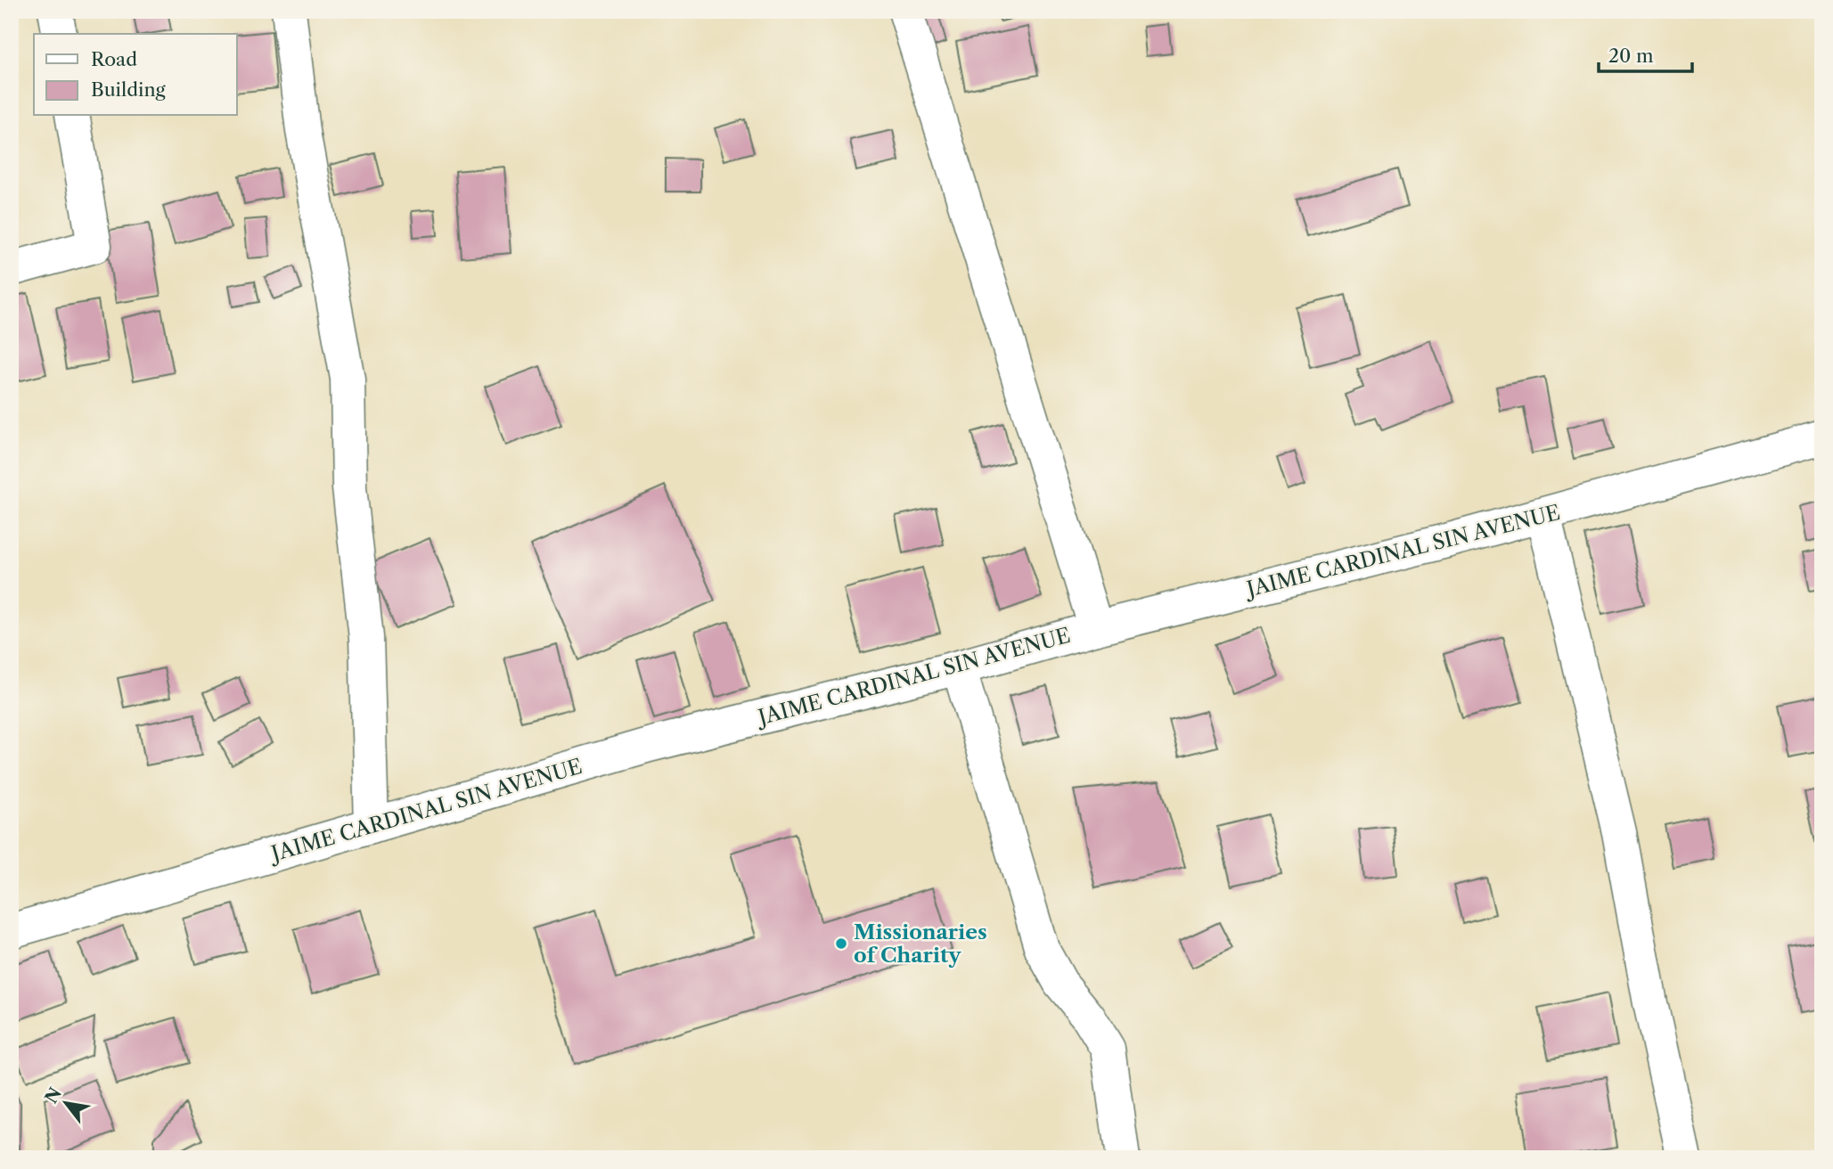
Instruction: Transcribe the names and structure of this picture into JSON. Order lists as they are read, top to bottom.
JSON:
{
  "streets": {
    "street": ["JAIME CARDINAL SIN AVENUE"]
  },
  "places": ["Missionaries of Charity"],
  "legend": ["Road", "Building"],
  "scale_bar": "20 m",
  "north": "top left"
}
